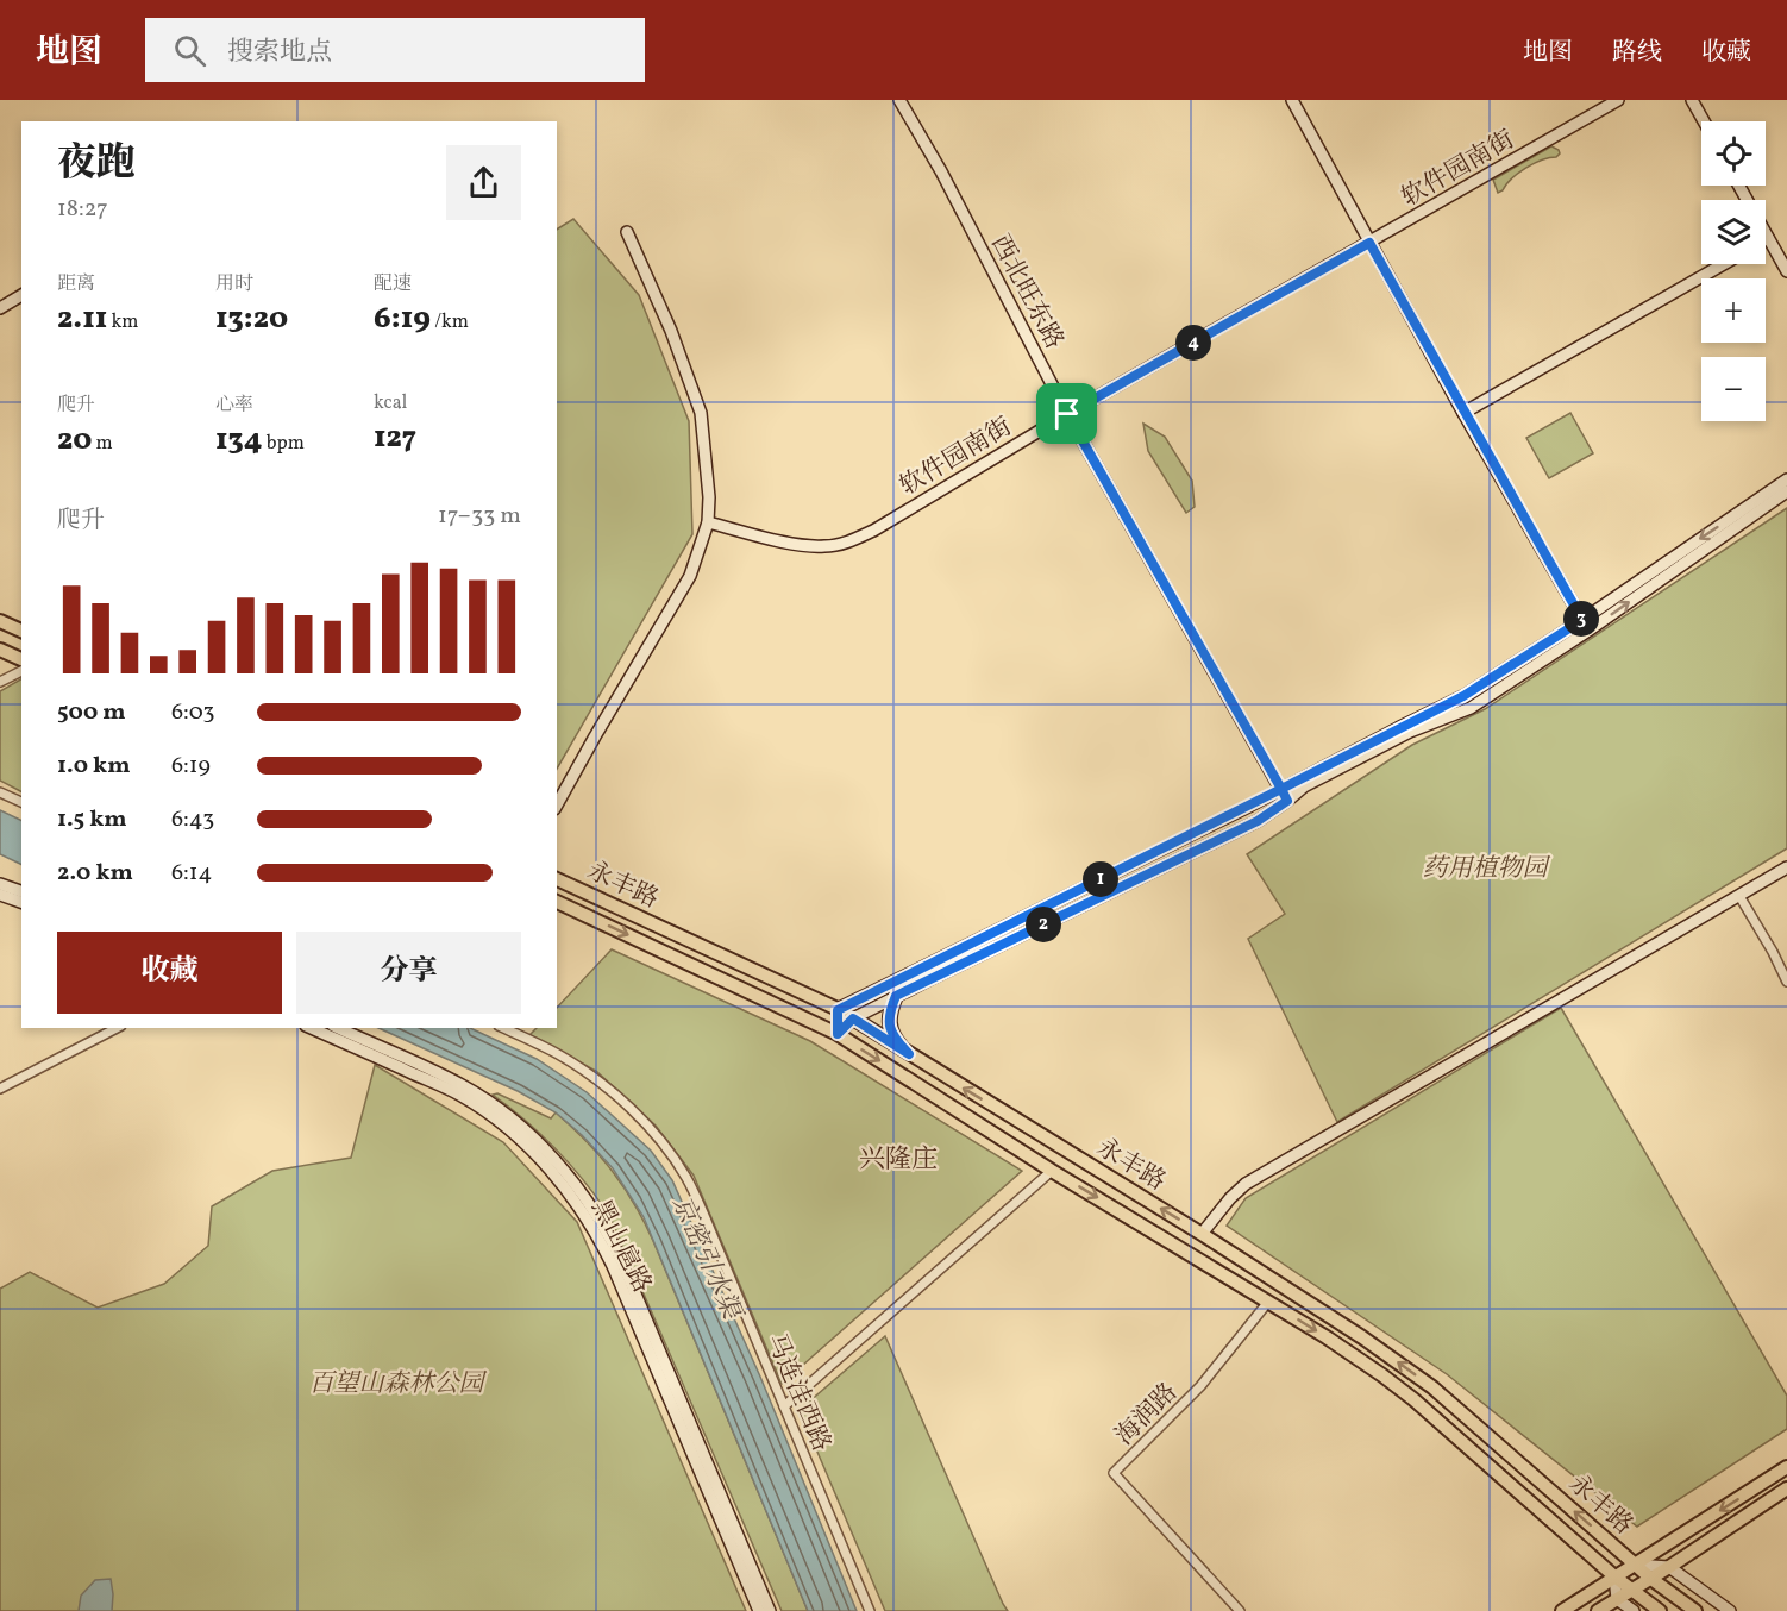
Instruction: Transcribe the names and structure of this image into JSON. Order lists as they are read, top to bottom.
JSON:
{
  "streets": {
    "main road": ["永丰路"],
    "street": [
      "软件园南街",
      "西北旺东路",
      "黑山扈路",
      "马连洼西路",
      "海润路"
    ]
  },
  "crossings": [
    ["软件园南街", "西北旺东路"],
    ["永丰路", "海润路"]
  ],
  "districts": ["兴隆庄"],
  "water": ["京密引水渠"],
  "parks": ["药用植物园", "百望山森林公园"],
  "page": {
    "header": "地图",
    "search": "搜索地点",
    "nav": ["地图", "路线", "收藏"],
    "map_buttons": ["+", "−"],
    "heading": ["夜跑", "18:27"],
    "stats": [
      ["距离", "2.11 km"],
      ["用时", "13:20"],
      ["配速", "6:19 /km"],
      ["爬升", "20 m"],
      ["心率", "134 bpm"],
      ["kcal", "127"]
    ],
    "pins": [
      "4",
      "3",
      "1",
      "2"
    ],
    "chart": ["爬升", "17–33 m"],
    "list": [
      {
        "name": "500 m",
        "note": "6:03"
      },
      {
        "name": "1.0 km",
        "note": "6:19"
      },
      {
        "name": "1.5 km",
        "note": "6:43"
      },
      {
        "name": "2.0 km",
        "note": "6:14"
      }
    ],
    "buttons": ["收藏", "分享"]
  }
}
